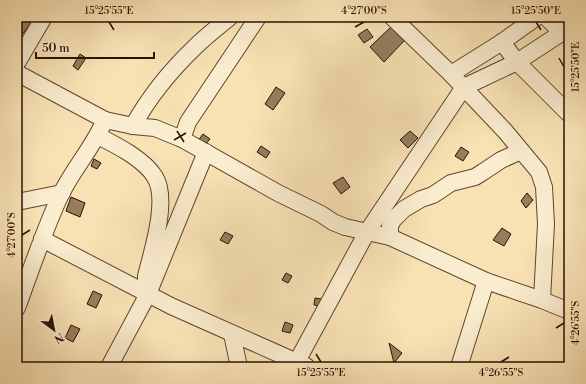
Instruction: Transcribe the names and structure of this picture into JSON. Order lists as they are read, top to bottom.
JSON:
{
  "scale_bar": "50 m",
  "north": "bottom right",
  "coordinates": [
    "15°25'55\"E",
    "4°27'00\"S",
    "15°25'50\"E",
    "4°26'55\"S"
  ]
}
